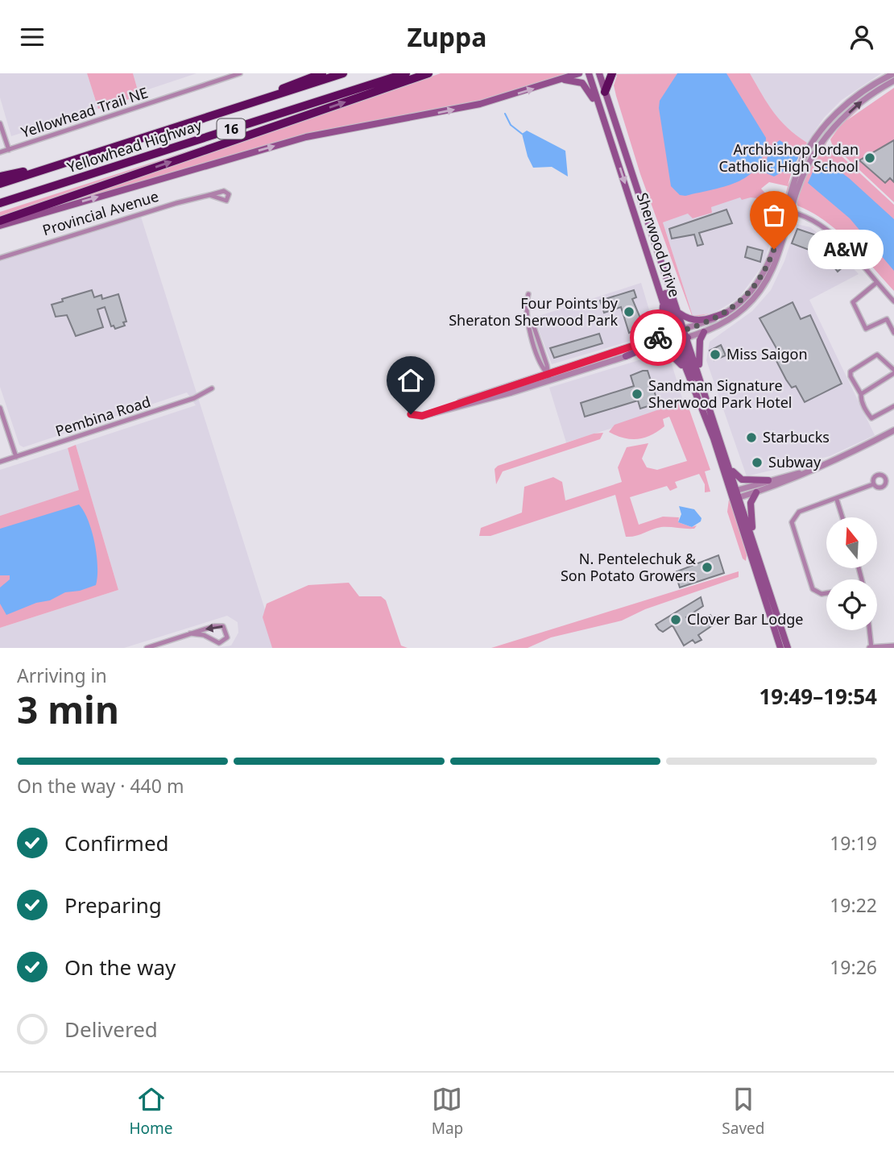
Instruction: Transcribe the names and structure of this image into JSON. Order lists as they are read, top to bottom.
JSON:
{
  "streets": {
    "highway": ["16", "Yellowhead Highway"],
    "main road": ["Sherwood Drive"],
    "street": ["Yellowhead Trail NE", "Provincial Avenue", "Pembina Road"]
  },
  "places": [
    "Archbishop Jordan Catholic High School",
    "A&W",
    "Four Points by Sheraton Sherwood Park",
    "Miss Saigon",
    "Sandman Signature Sherwood Park Hotel",
    "Starbucks",
    "Subway",
    "N. Pentelechuk & Son Potato Growers",
    "Clover Bar Lodge"
  ],
  "north": "top",
  "page": {
    "header": "Zuppa",
    "bubble": "A&W",
    "heading": ["3 min", "Arriving in", "19:49–19:54"],
    "bar": "On the way · 440 m",
    "list": [
      ["Confirmed", "19:19"],
      ["Preparing", "19:22"],
      ["On the way", "19:26"],
      "Delivered"
    ],
    "tabs": ["Home", "Map", "Saved"]
  }
}
